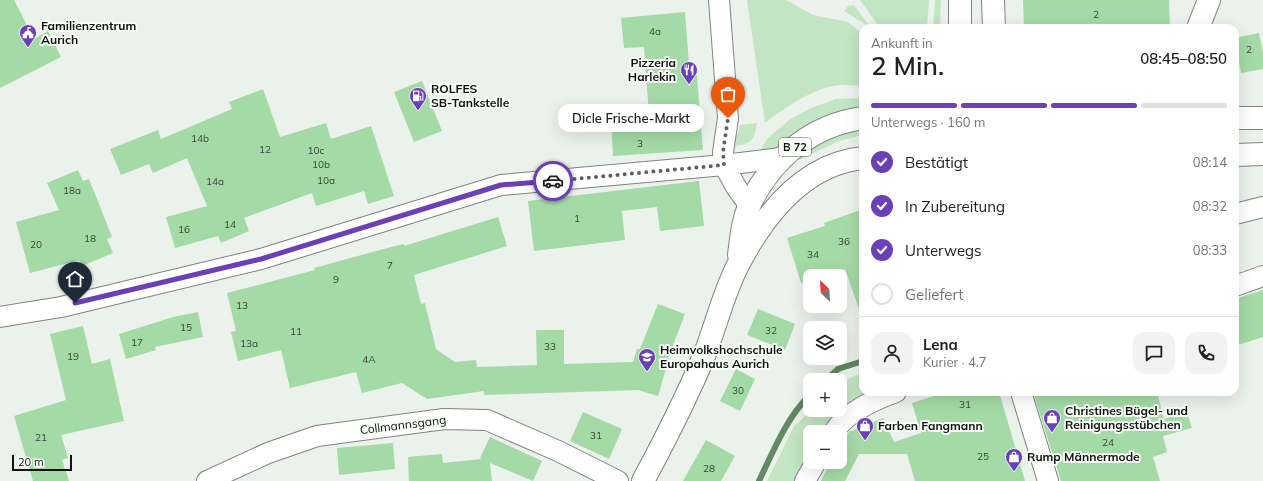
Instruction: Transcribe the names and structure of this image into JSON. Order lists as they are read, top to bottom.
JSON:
{
  "streets": {
    "main road": ["B 72"],
    "street": ["Collmannsgang"]
  },
  "places": {
    "public building": ["Familienzentrum Aurich"],
    "restaurant": ["Pizzeria Harlekin"],
    "fuel station": ["ROLFES SB-Tankstelle"],
    "other": ["Dicle Frische-Markt"],
    "school or university": ["Heimvolkshochschule Europahaus Aurich"],
    "shop": ["Christines Bügel- und Reinigungsstübchen", "Farben Fangmann", "Rump Männermode"]
  },
  "house_numbers": [
    "2",
    "4a",
    "2",
    "14b",
    "3",
    "12",
    "10c",
    "10b",
    "10a",
    "14a",
    "18a",
    "1",
    "14",
    "16",
    "18",
    "36",
    "20",
    "34",
    "7",
    "9",
    "13",
    "15",
    "32",
    "11",
    "17",
    "13a",
    "33",
    "19",
    "4A",
    "30",
    "31",
    "31",
    "21",
    "24",
    "25",
    "28"
  ],
  "scale_bar": "20 m",
  "north": "top left",
  "page": {
    "heading": ["2 Min.", "Ankunft in", "08:45–08:50"],
    "panel": ["Lena", "Kurier · 4.7"],
    "bar": "Unterwegs · 160 m",
    "bubble": "Dicle Frische-Markt",
    "list": [
      ["Bestätigt", "08:14"],
      ["In Zubereitung", "08:32"],
      ["Unterwegs", "08:33"],
      "Geliefert"
    ],
    "map_buttons": ["+", "−"],
    "scale": "20 m"
  }
}
